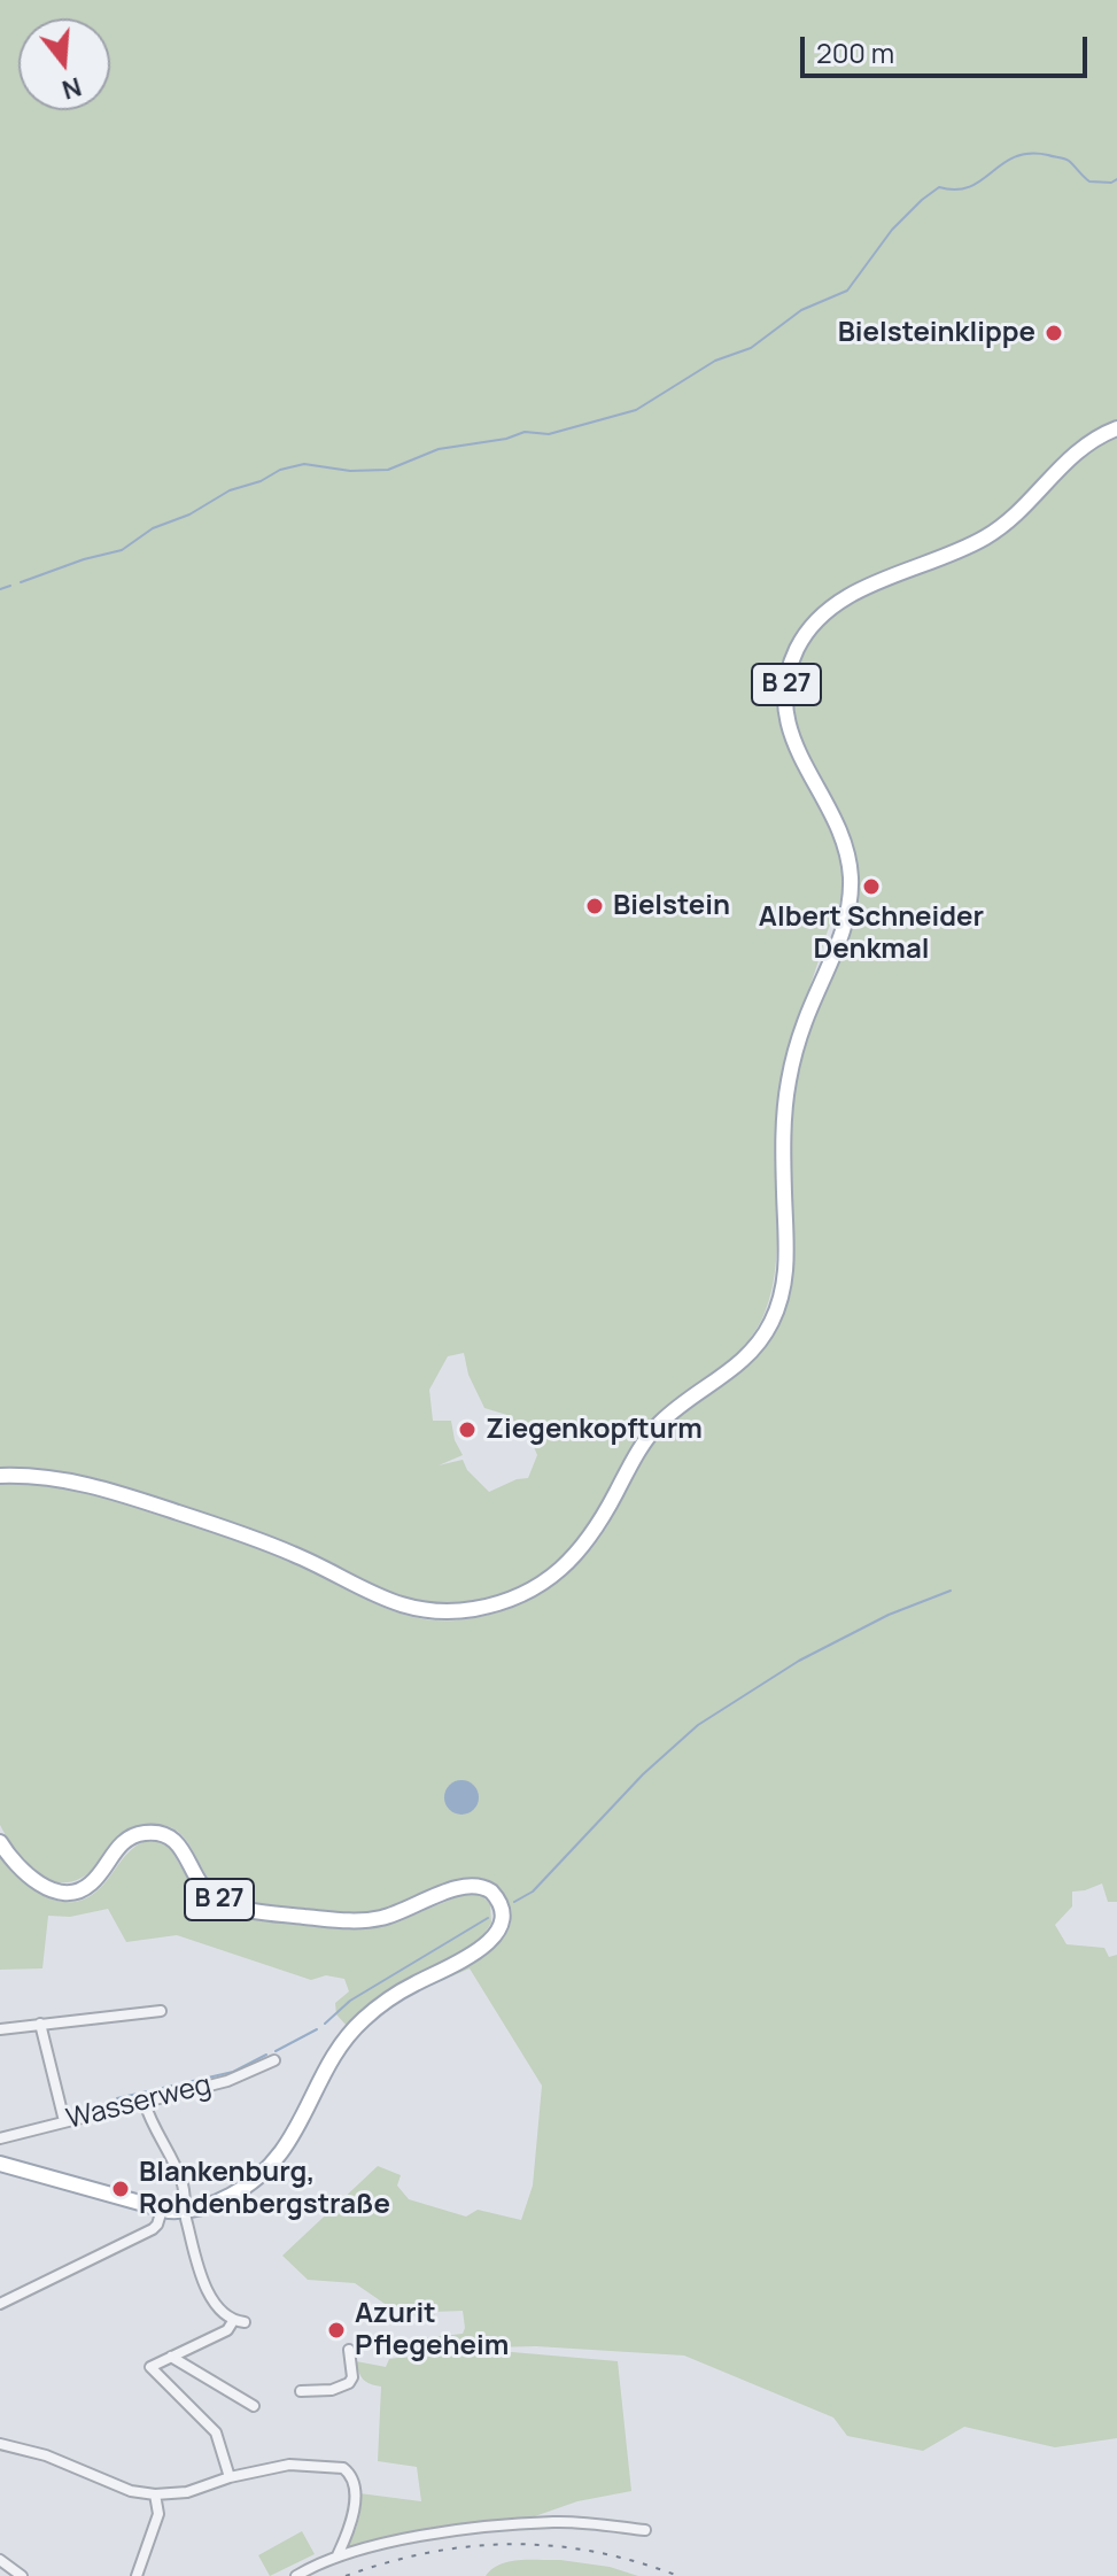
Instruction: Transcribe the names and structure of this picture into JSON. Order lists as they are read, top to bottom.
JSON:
{
  "streets": {
    "main road": ["B 27"],
    "street": ["Wasserweg"]
  },
  "places": [
    "Bielsteinklippe",
    "Albert Schneider Denkmal",
    "Bielstein",
    "Ziegenkopfturm",
    "Blankenburg, Rohdenbergstraße",
    "Azurit Pflegeheim"
  ],
  "scale_bar": "200 m",
  "north": "bottom"
}
